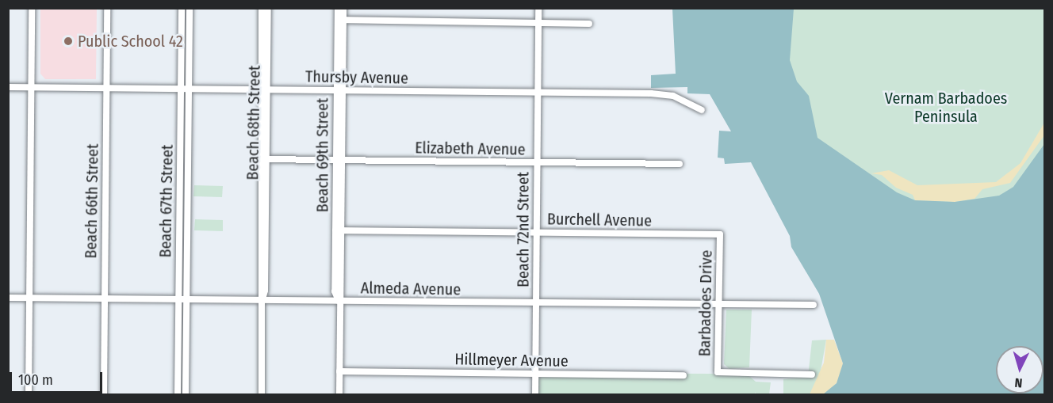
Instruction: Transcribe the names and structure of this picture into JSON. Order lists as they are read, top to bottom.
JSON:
{
  "streets": {
    "street": [
      "Thursby Avenue",
      "Beach 68th Street",
      "Elizabeth Avenue",
      "Beach 69th Street",
      "Beach 66th Street",
      "Beach 67th Street",
      "Burchell Avenue",
      "Beach 72nd Street",
      "Almeda Avenue",
      "Barbadoes Drive",
      "Hillmeyer Avenue"
    ]
  },
  "crossings": [
    ["Thursby Avenue", "Beach 68th Street"],
    ["Thursby Avenue", "Beach 69th Street"],
    ["Thursby Avenue", "Beach 66th Street"],
    ["Thursby Avenue", "Beach 67th Street"],
    ["Thursby Avenue", "Beach 72nd Street"],
    ["Beach 68th Street", "Elizabeth Avenue"],
    ["Beach 68th Street", "Almeda Avenue"],
    ["Elizabeth Avenue", "Beach 69th Street"],
    ["Elizabeth Avenue", "Beach 72nd Street"],
    ["Beach 69th Street", "Burchell Avenue"],
    ["Beach 69th Street", "Almeda Avenue"],
    ["Beach 69th Street", "Hillmeyer Avenue"],
    ["Beach 66th Street", "Almeda Avenue"],
    ["Beach 67th Street", "Almeda Avenue"],
    ["Burchell Avenue", "Beach 72nd Street"],
    ["Burchell Avenue", "Barbadoes Drive"],
    ["Beach 72nd Street", "Almeda Avenue"],
    ["Beach 72nd Street", "Hillmeyer Avenue"],
    ["Almeda Avenue", "Barbadoes Drive"]
  ],
  "parks": ["Vernam Barbadoes Peninsula"],
  "places": ["Public School 42"],
  "scale_bar": "100 m",
  "north": "bottom"
}
